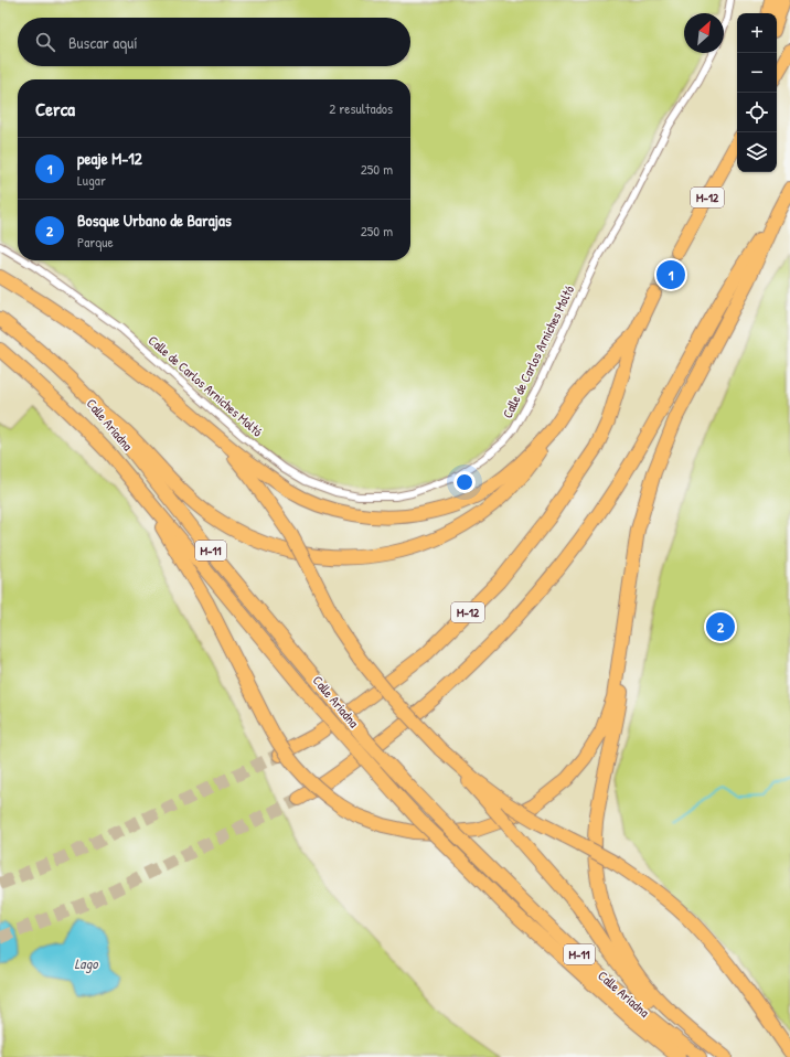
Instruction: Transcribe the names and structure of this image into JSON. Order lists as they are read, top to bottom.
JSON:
{
  "streets": {
    "highway": ["M-12", "Calle Ariadna", "M-11"],
    "street": ["Calle de Carlos Arniches Moltó"]
  },
  "water": ["Lago"],
  "north": "top right",
  "page": {
    "map_buttons": ["+", "−"],
    "search": "Buscar aquí",
    "heading": ["Cerca", "2 resultados"],
    "list": [
      {
        "mark": "1",
        "name": "peaje M-12",
        "note": "Lugar",
        "value": "250 m"
      },
      {
        "mark": "2",
        "name": "Bosque Urbano de Barajas",
        "note": "Parque",
        "value": "250 m"
      }
    ],
    "pins": ["1", "2"]
  }
}
